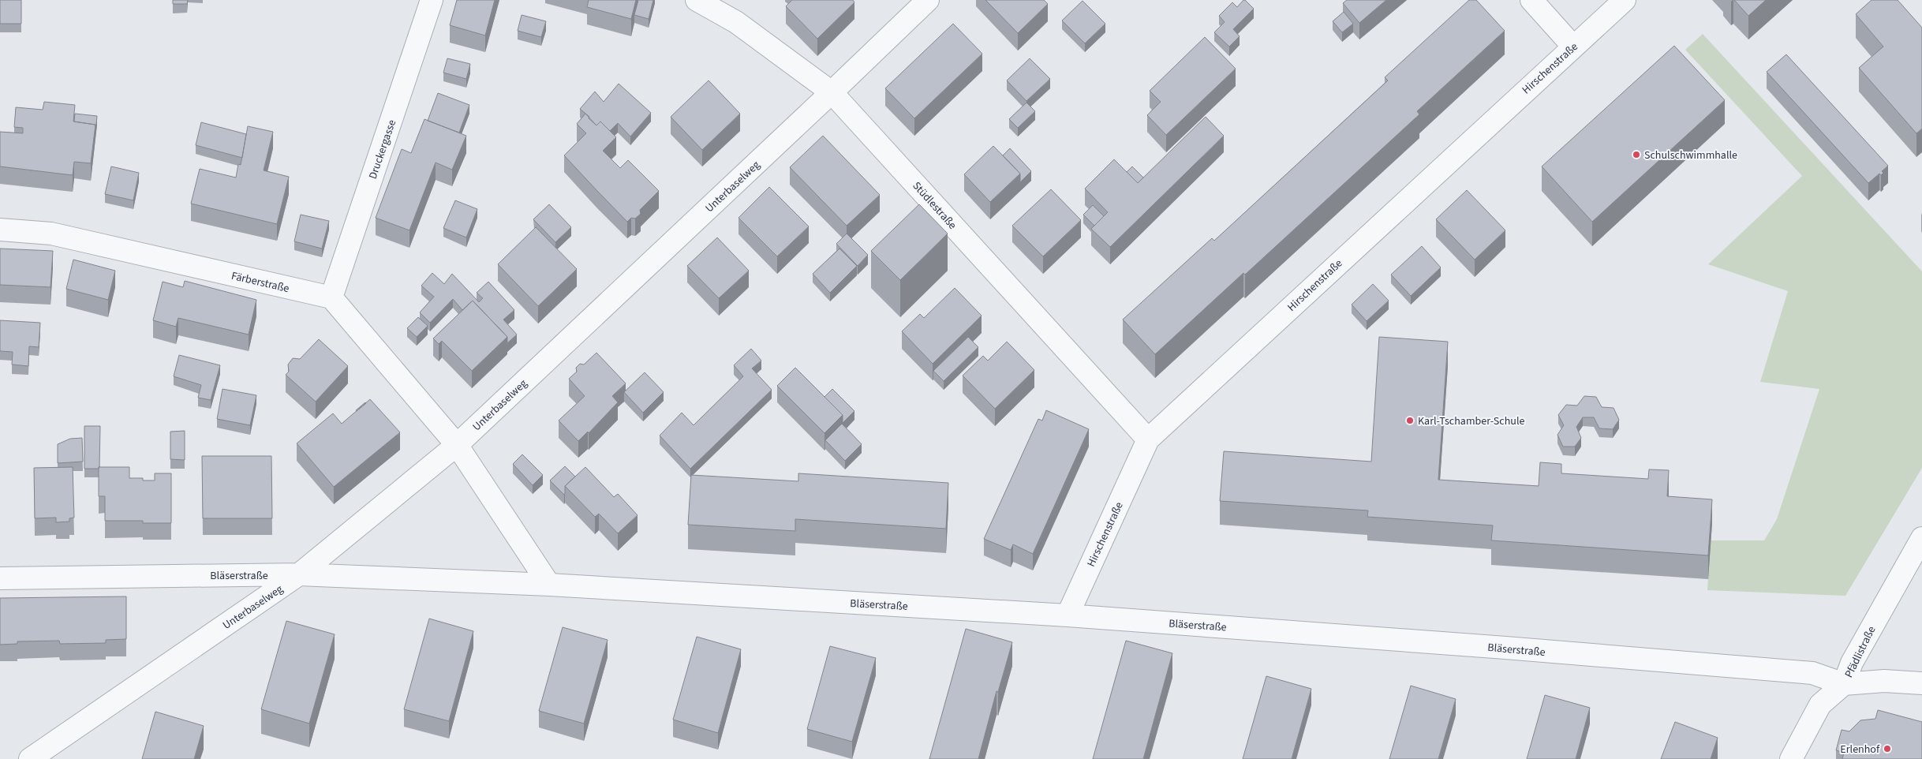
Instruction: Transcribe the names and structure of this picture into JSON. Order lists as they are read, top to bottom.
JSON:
{
  "streets": {
    "street": [
      "Hirschenstraße",
      "Druckergasse",
      "Unterbaselweg",
      "Stüdlestraße",
      "Färberstraße",
      "Bläserstraße",
      "Pfädlistraße"
    ]
  },
  "crossings": [
    ["Hirschenstraße", "Stüdlestraße"],
    ["Hirschenstraße", "Bläserstraße"],
    ["Druckergasse", "Färberstraße"],
    ["Unterbaselweg", "Stüdlestraße"],
    ["Unterbaselweg", "Bläserstraße"],
    ["Bläserstraße", "Pfädlistraße"]
  ],
  "places": ["Schulschwimmhalle", "Karl-Tschamber-Schule", "Erlenhof"]
}
